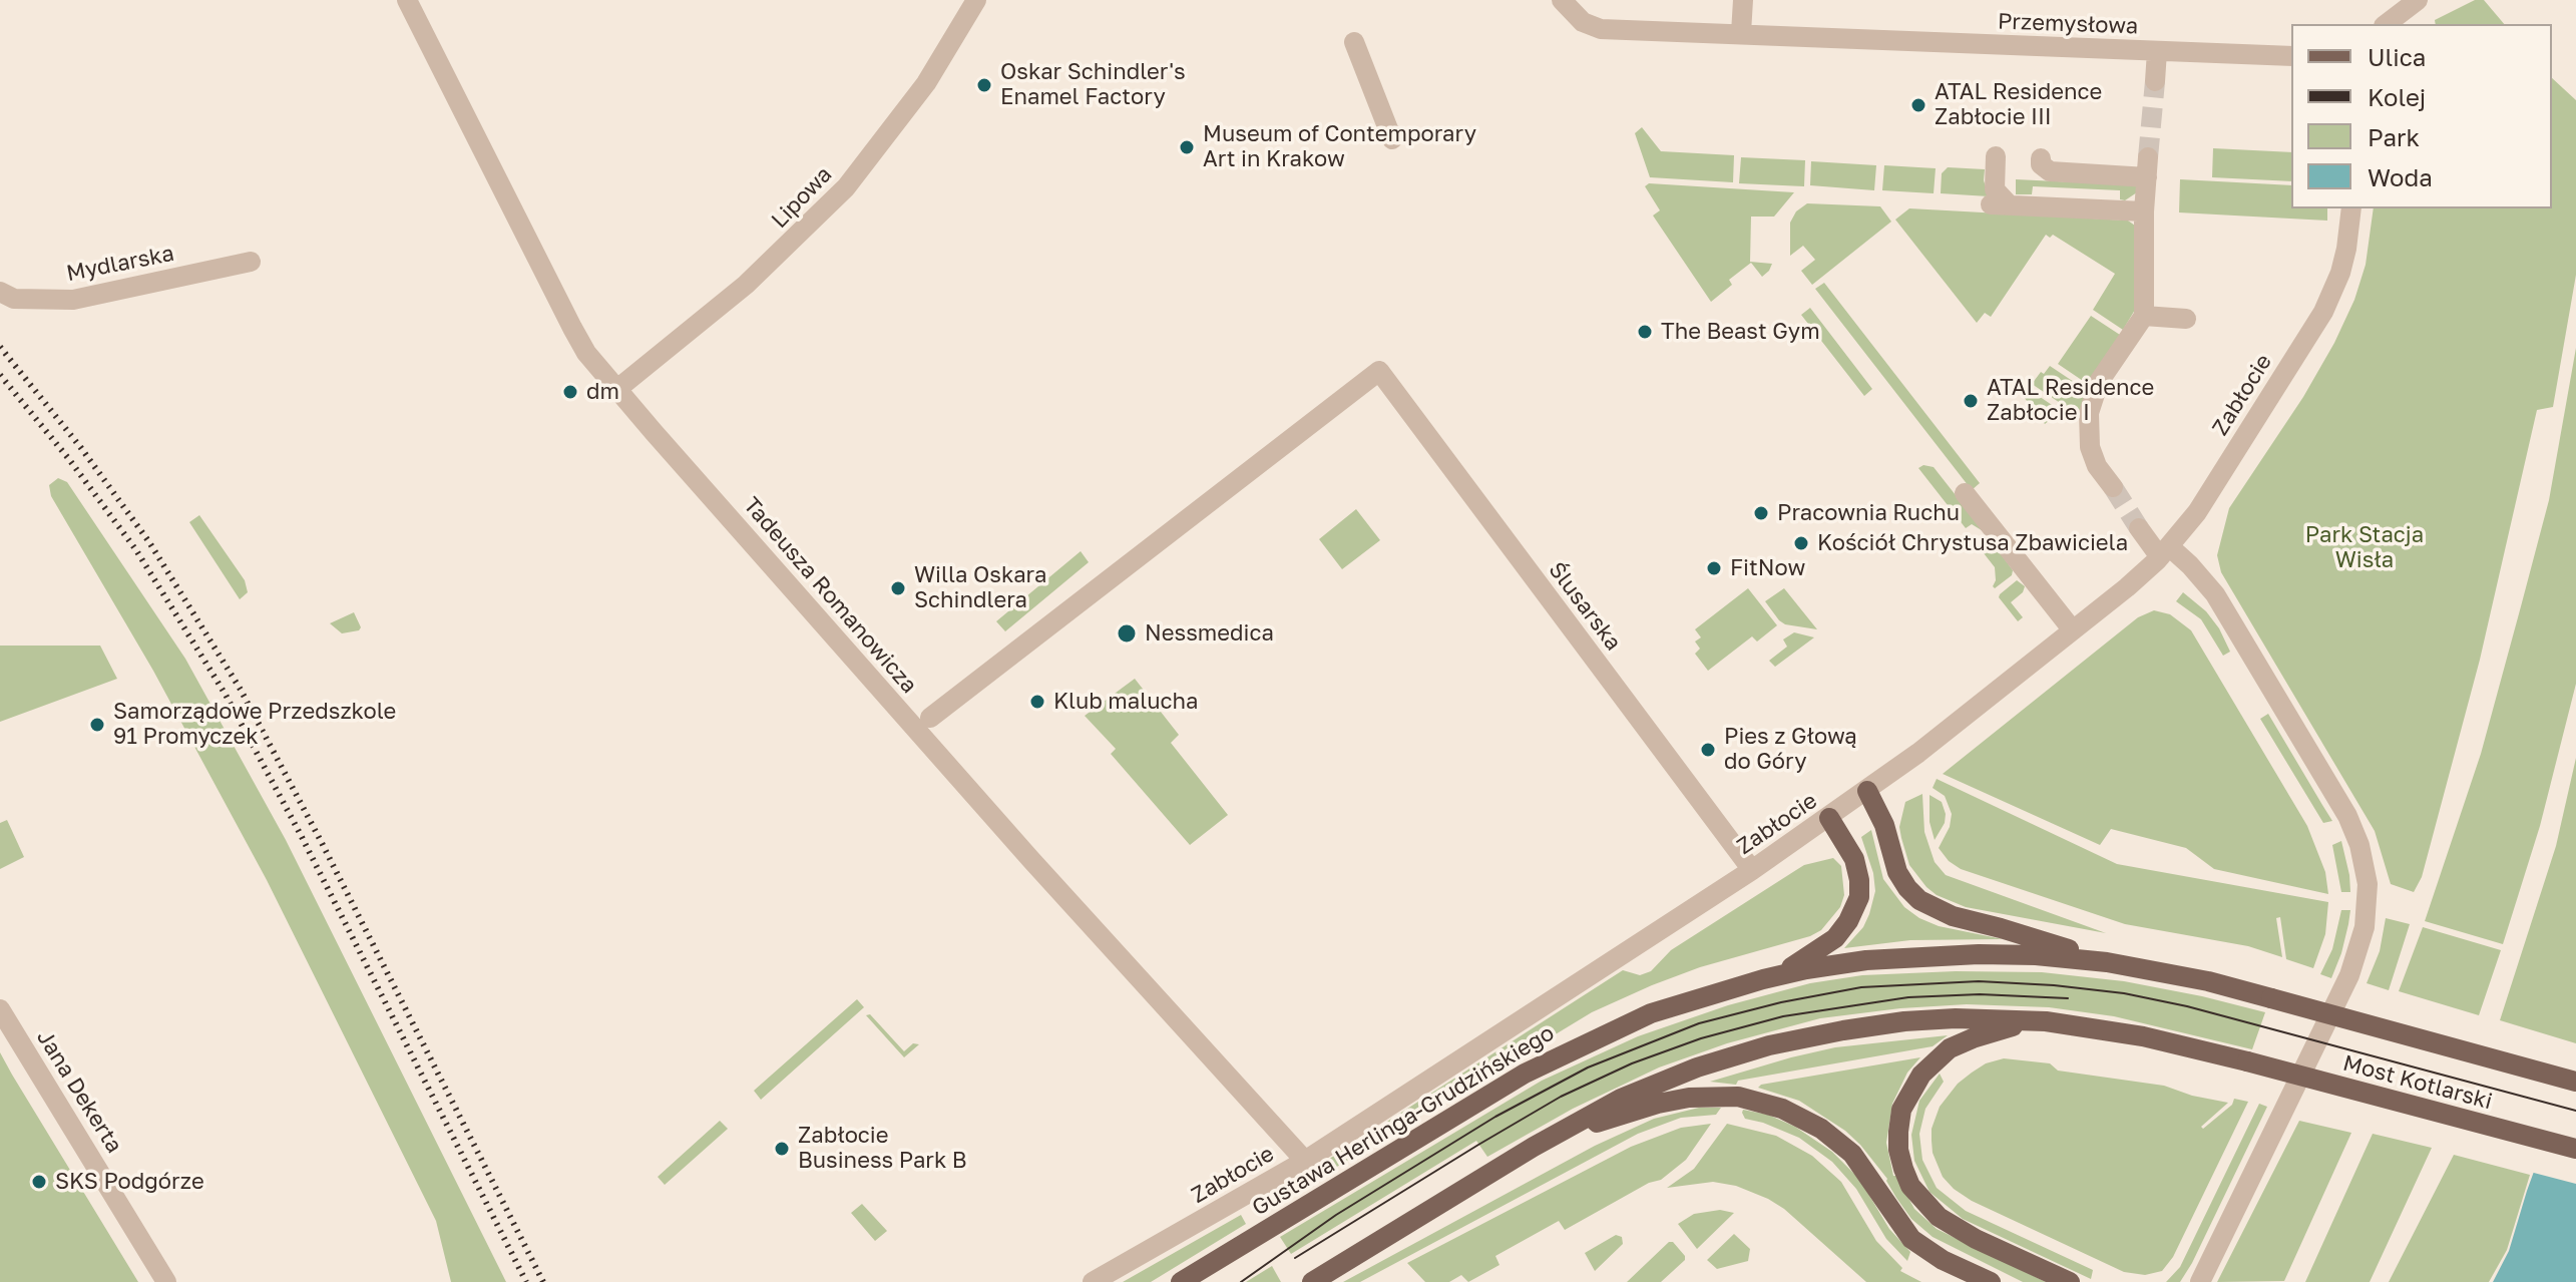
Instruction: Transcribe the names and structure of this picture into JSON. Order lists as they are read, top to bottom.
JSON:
{
  "streets": {
    "main road": ["Most Kotlarski", "Gustawa Herlinga-Grudzińskiego"],
    "street": [
      "Przemysłowa",
      "Lipowa",
      "Mydlarska",
      "Zabłocie",
      "Tadeusza Romanowicza",
      "Ślusarska",
      "Jana Dekerta"
    ]
  },
  "crossings": [
    ["Lipowa", "Tadeusza Romanowicza"],
    ["Zabłocie", "Tadeusza Romanowicza"],
    ["Zabłocie", "Ślusarska"],
    ["Most Kotlarski", "Gustawa Herlinga-Grudzińskiego"]
  ],
  "parks": ["Park Stacja Wisła"],
  "places": [
    "Oskar Schindler's Enamel Factory",
    "ATAL Residence Zabłocie III",
    "Museum of Contemporary Art in Krakow",
    "The Beast Gym",
    "dm",
    "ATAL Residence Zabłocie I",
    "Pracownia Ruchu",
    "Kościół Chrystusa Zbawiciela",
    "FitNow",
    "Willa Oskara Schindlera",
    "Nessmedica",
    "Klub malucha",
    "Samorządowe Przedszkole 91 Promyczek",
    "Pies z Głową do Góry",
    "Zabłocie Business Park B",
    "SKS Podgórze"
  ],
  "legend": [
    "Ulica",
    "Kolej",
    "Park",
    "Woda"
  ]
}
